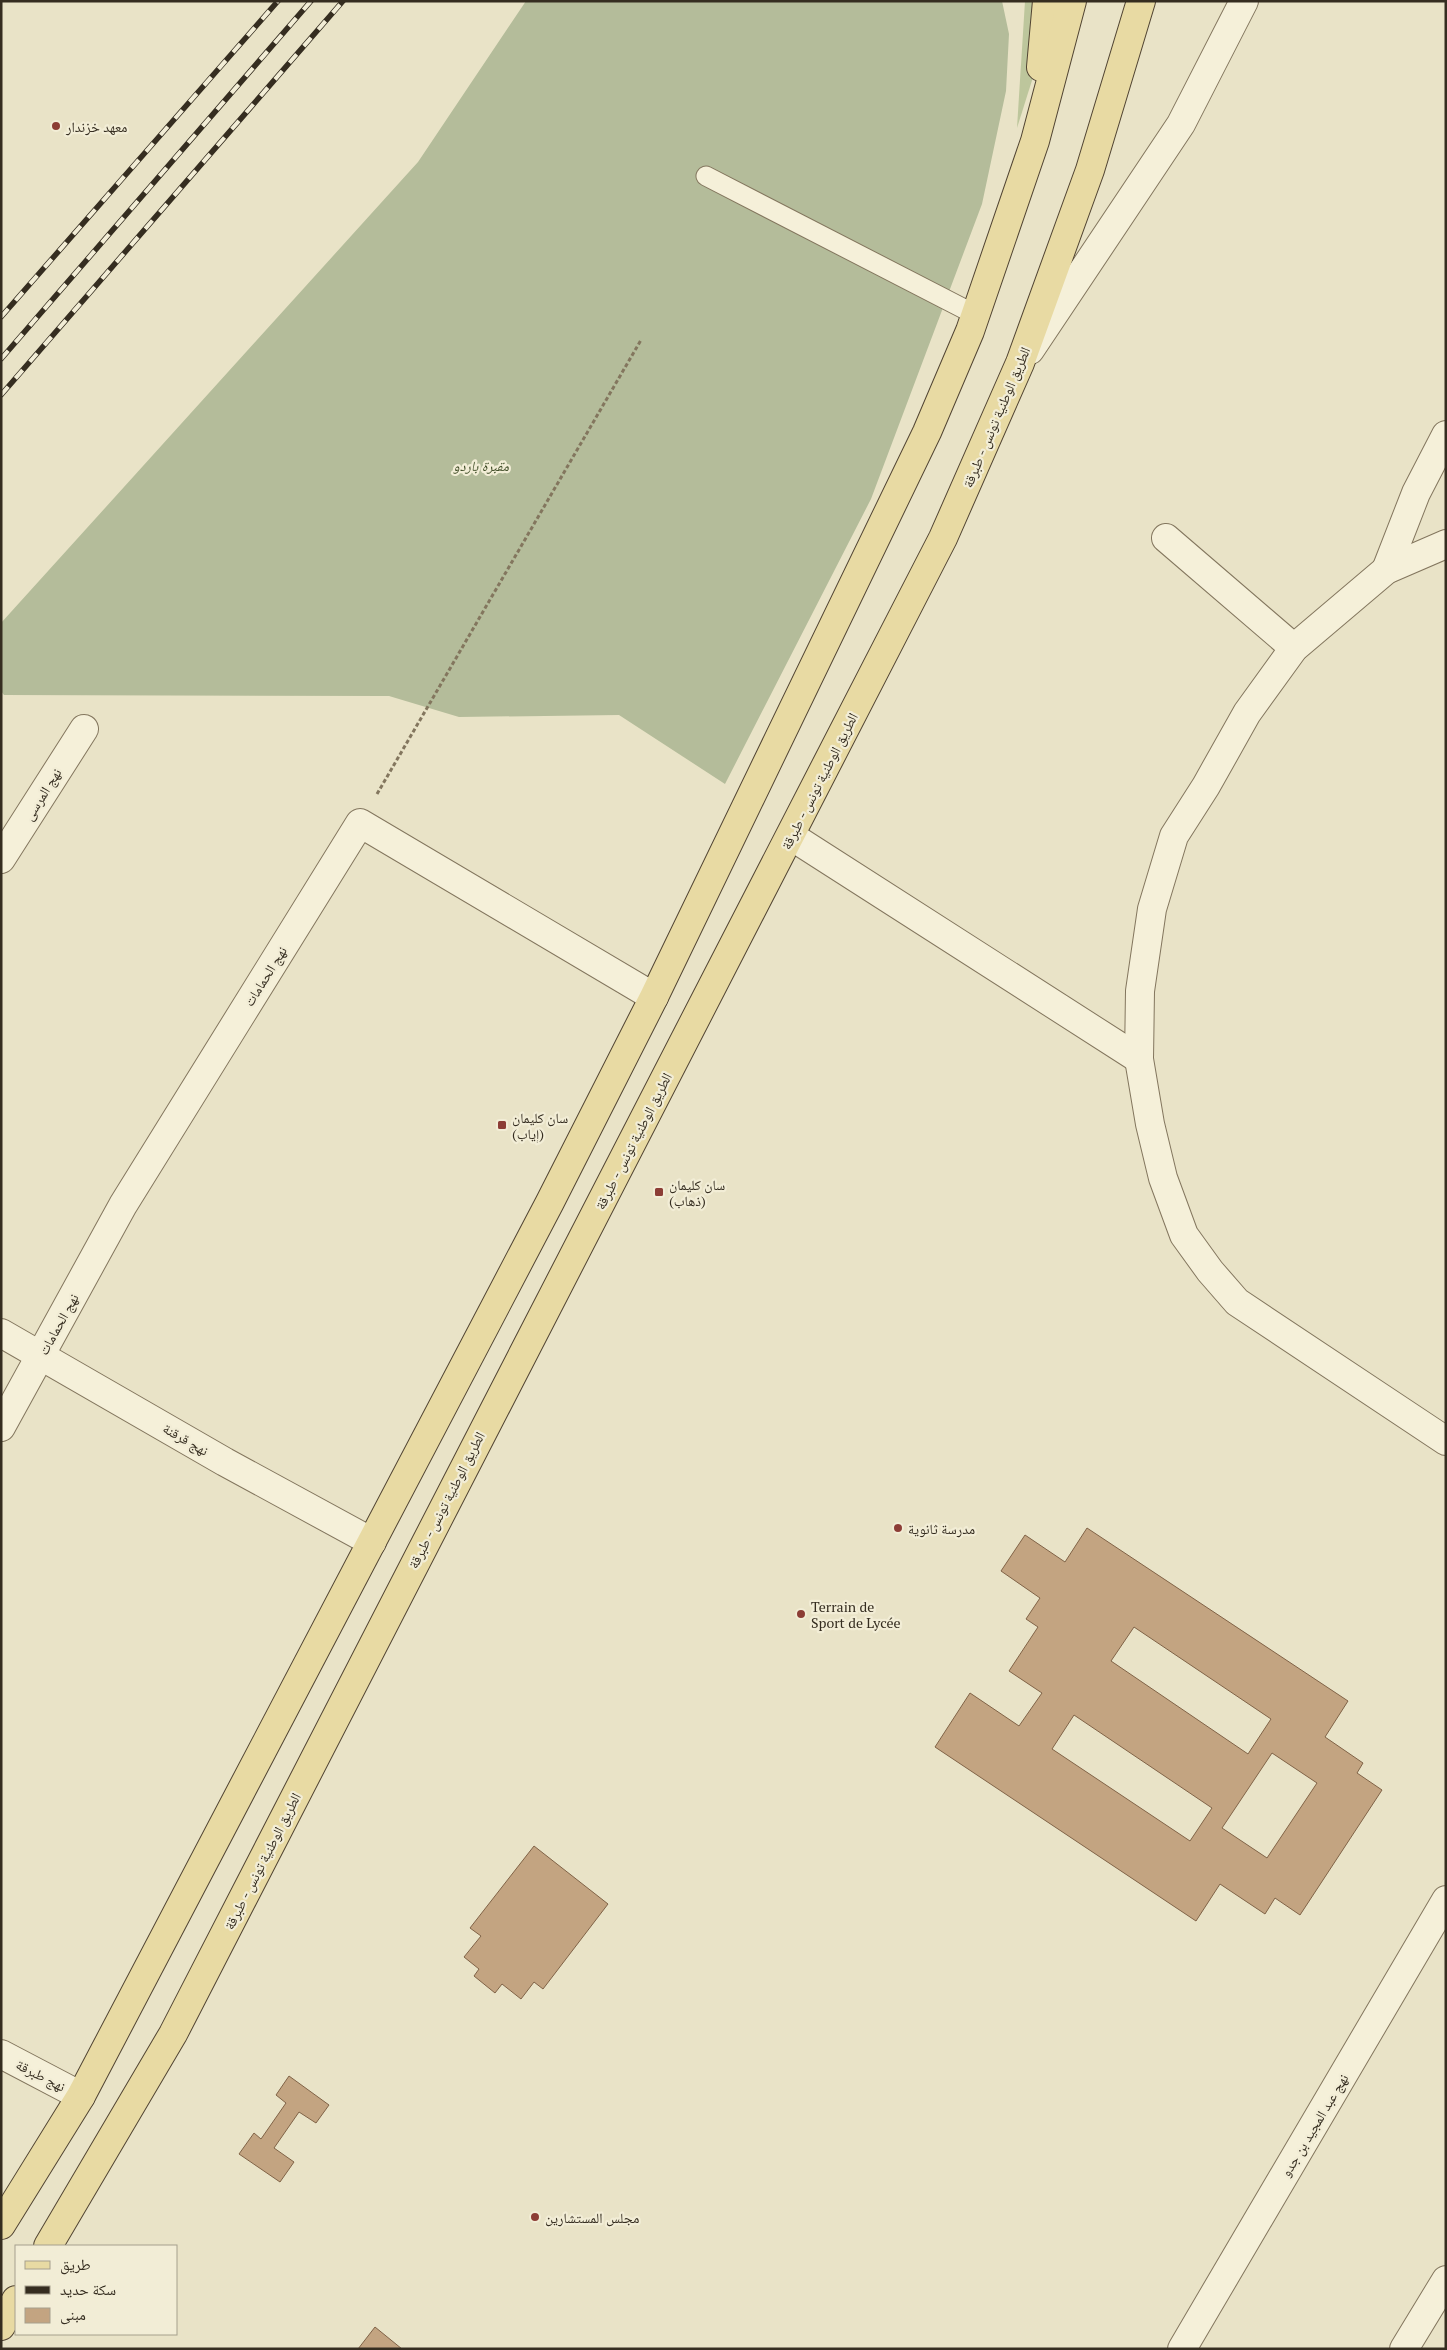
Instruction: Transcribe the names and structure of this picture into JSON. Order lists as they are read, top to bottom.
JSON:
{
  "streets": {
    "main road": ["الطريق الوطنية تونس - طبرقة"],
    "street": [
      "نهج المرسى",
      "نهج الحمامات",
      "نهج قرقنة",
      "نهج طبرقة",
      "نهج عبد المجيد بن جدو"
    ]
  },
  "crossings": [
    ["نهج الحمامات", "نهج قرقنة"]
  ],
  "parks": ["مقبرة باردو"],
  "places": {
    "other": [
      "معهد خزندار",
      "مدرسة ثانوية",
      "Terrain de Sport de Lycée",
      "مجلس المستشارين"
    ],
    "transit": ["سان كليمان (إياب)", "سان كليمان (ذهاب)"]
  },
  "legend": ["طريق", "سكة حديد", "مبنى"]
}
